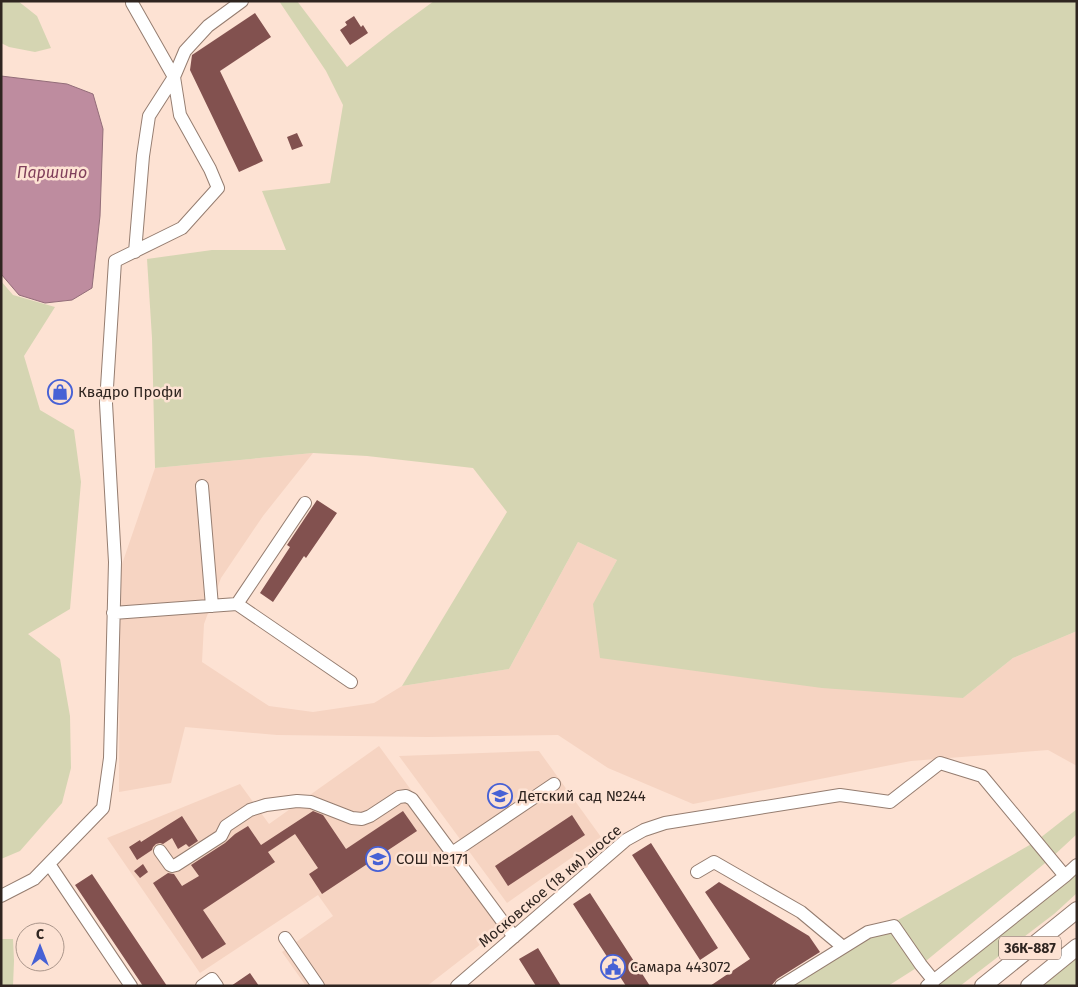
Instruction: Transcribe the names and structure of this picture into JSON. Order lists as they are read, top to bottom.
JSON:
{
  "streets": {
    "main road": ["36К-887"],
    "street": ["Московское (18 км) шоссе"]
  },
  "water": ["Паршино"],
  "places": {
    "shop": ["Квадро Профи"],
    "school or university": ["Детский сад №244", "СОШ №171"],
    "public building": ["Самара 443072"]
  },
  "north": "top"
}
